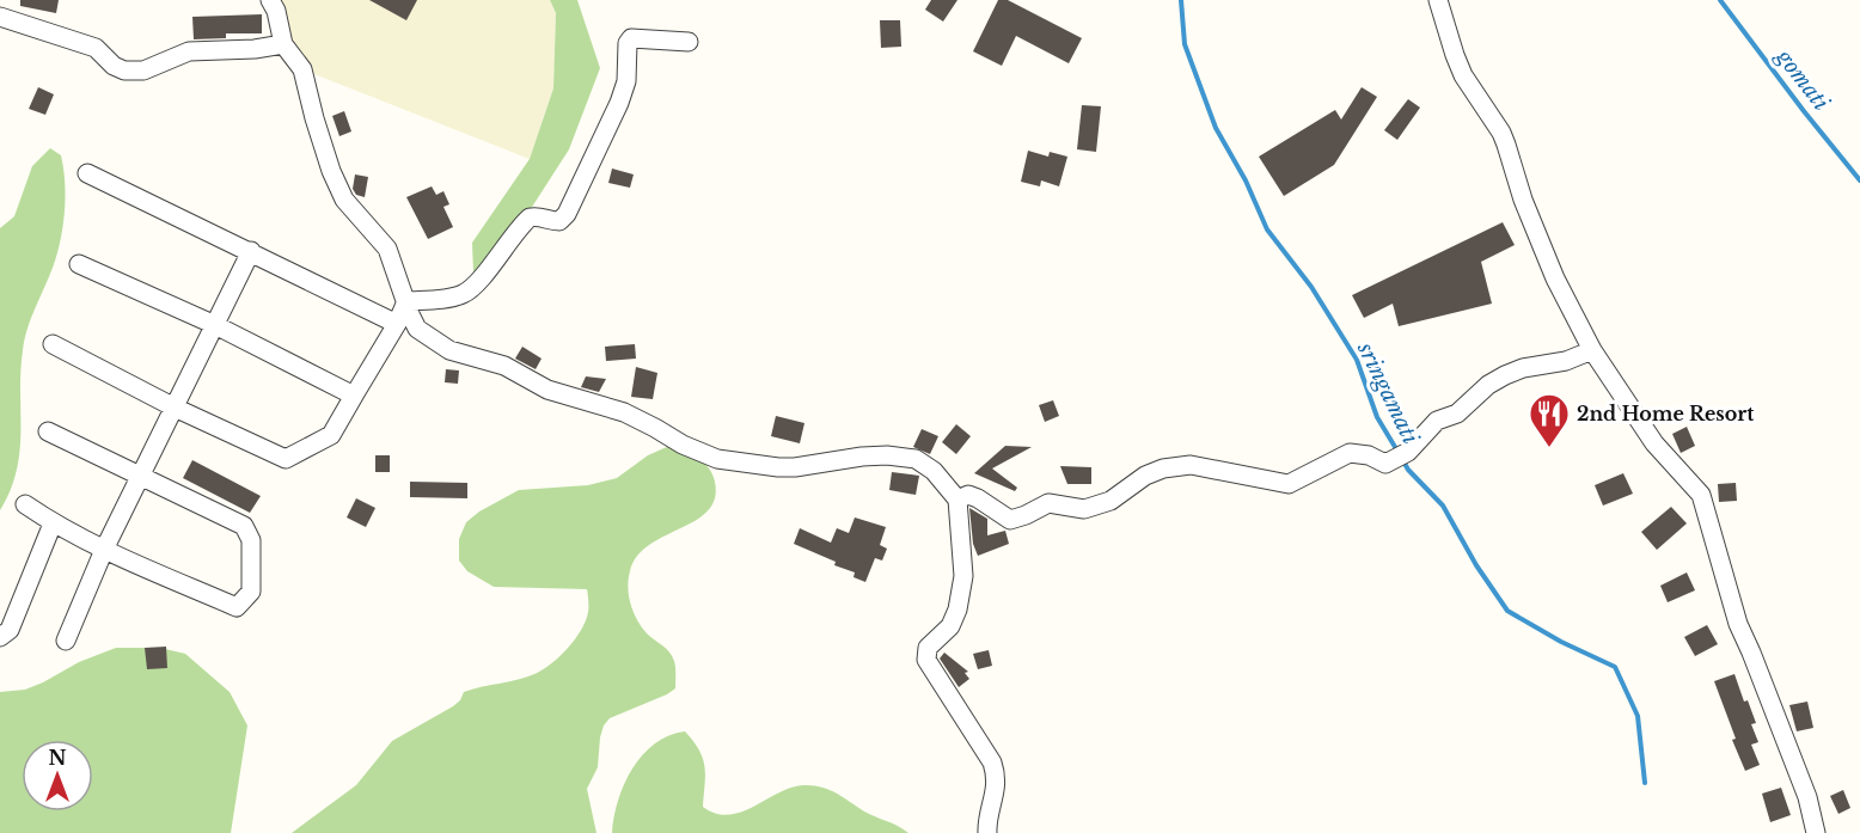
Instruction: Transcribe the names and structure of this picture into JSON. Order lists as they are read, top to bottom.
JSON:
{
  "water": ["gomati", "sringamati"],
  "places": {
    "restaurant": ["2nd Home Resort"]
  },
  "north": "top"
}
